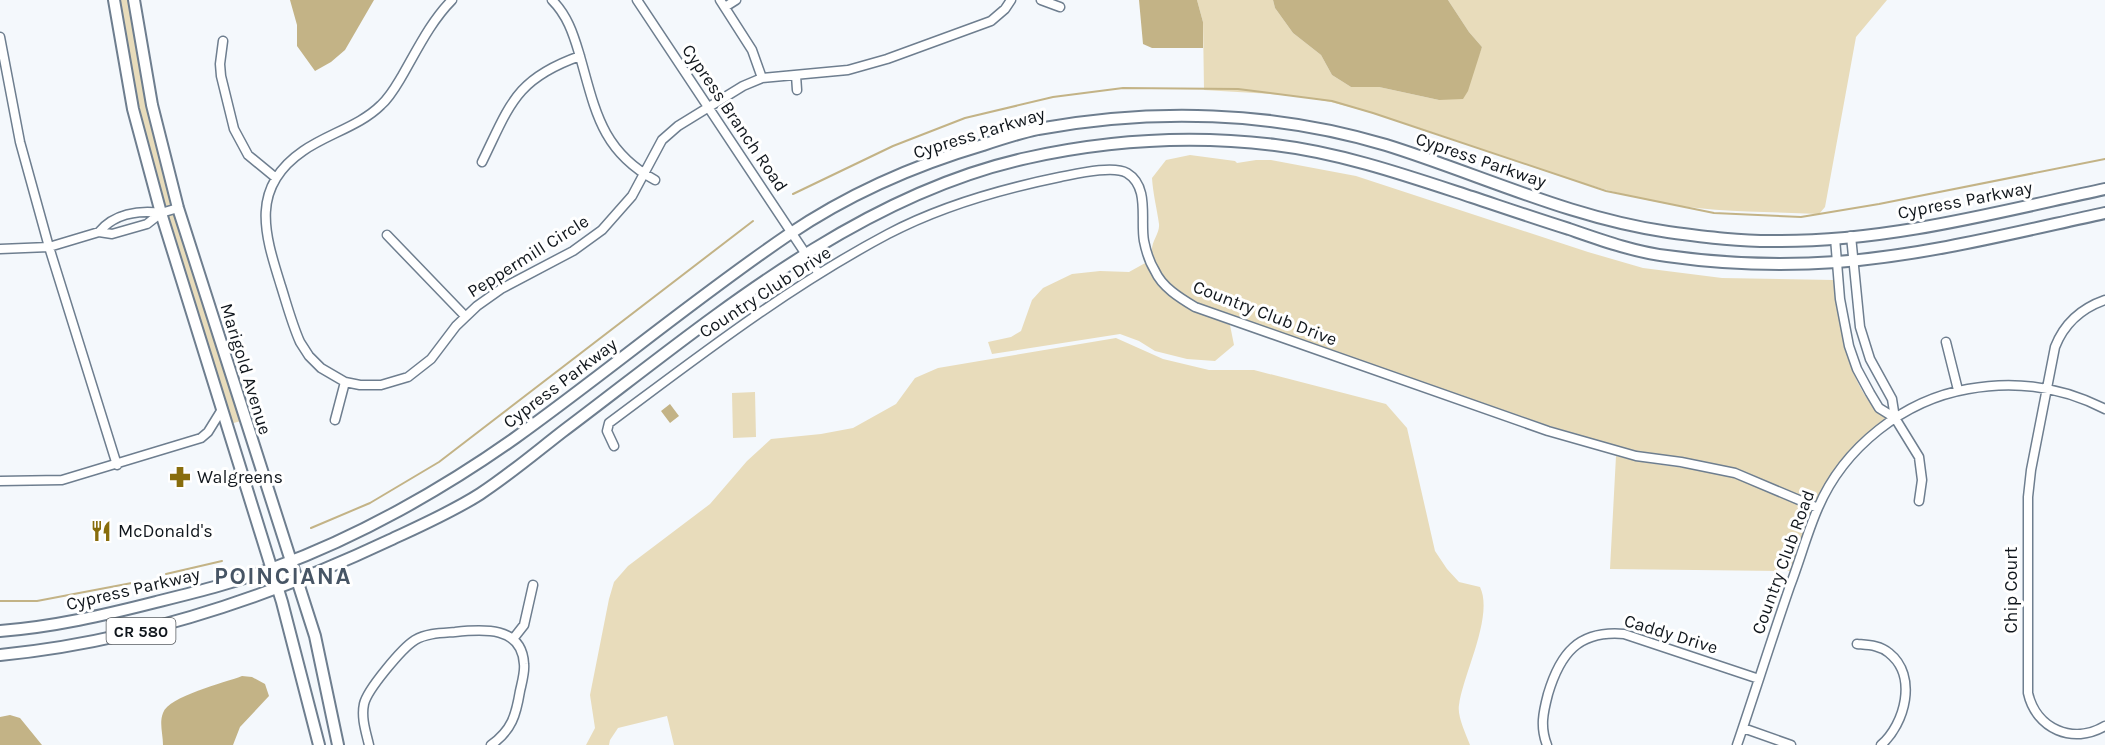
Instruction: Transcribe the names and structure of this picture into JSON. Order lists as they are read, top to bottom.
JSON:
{
  "streets": {
    "main road": ["Cypress Parkway", "Marigold Avenue", "CR 580"],
    "street": [
      "Cypress Branch Road",
      "Peppermill Circle",
      "Country Club Drive",
      "Country Club Road",
      "Chip Court",
      "Caddy Drive"
    ]
  },
  "crossings": [
    ["Cypress Branch Road", "Cypress Parkway"],
    ["Cypress Branch Road", "Peppermill Circle"],
    ["Cypress Branch Road", "Country Club Drive"],
    ["Cypress Parkway", "Marigold Avenue"],
    ["Country Club Drive", "Country Club Road"],
    ["Country Club Road", "Chip Court"],
    ["Country Club Road", "Caddy Drive"]
  ],
  "districts": ["POINCIANA"],
  "places": {
    "pharmacy": ["Walgreens"],
    "restaurant": ["McDonald's"]
  }
}
